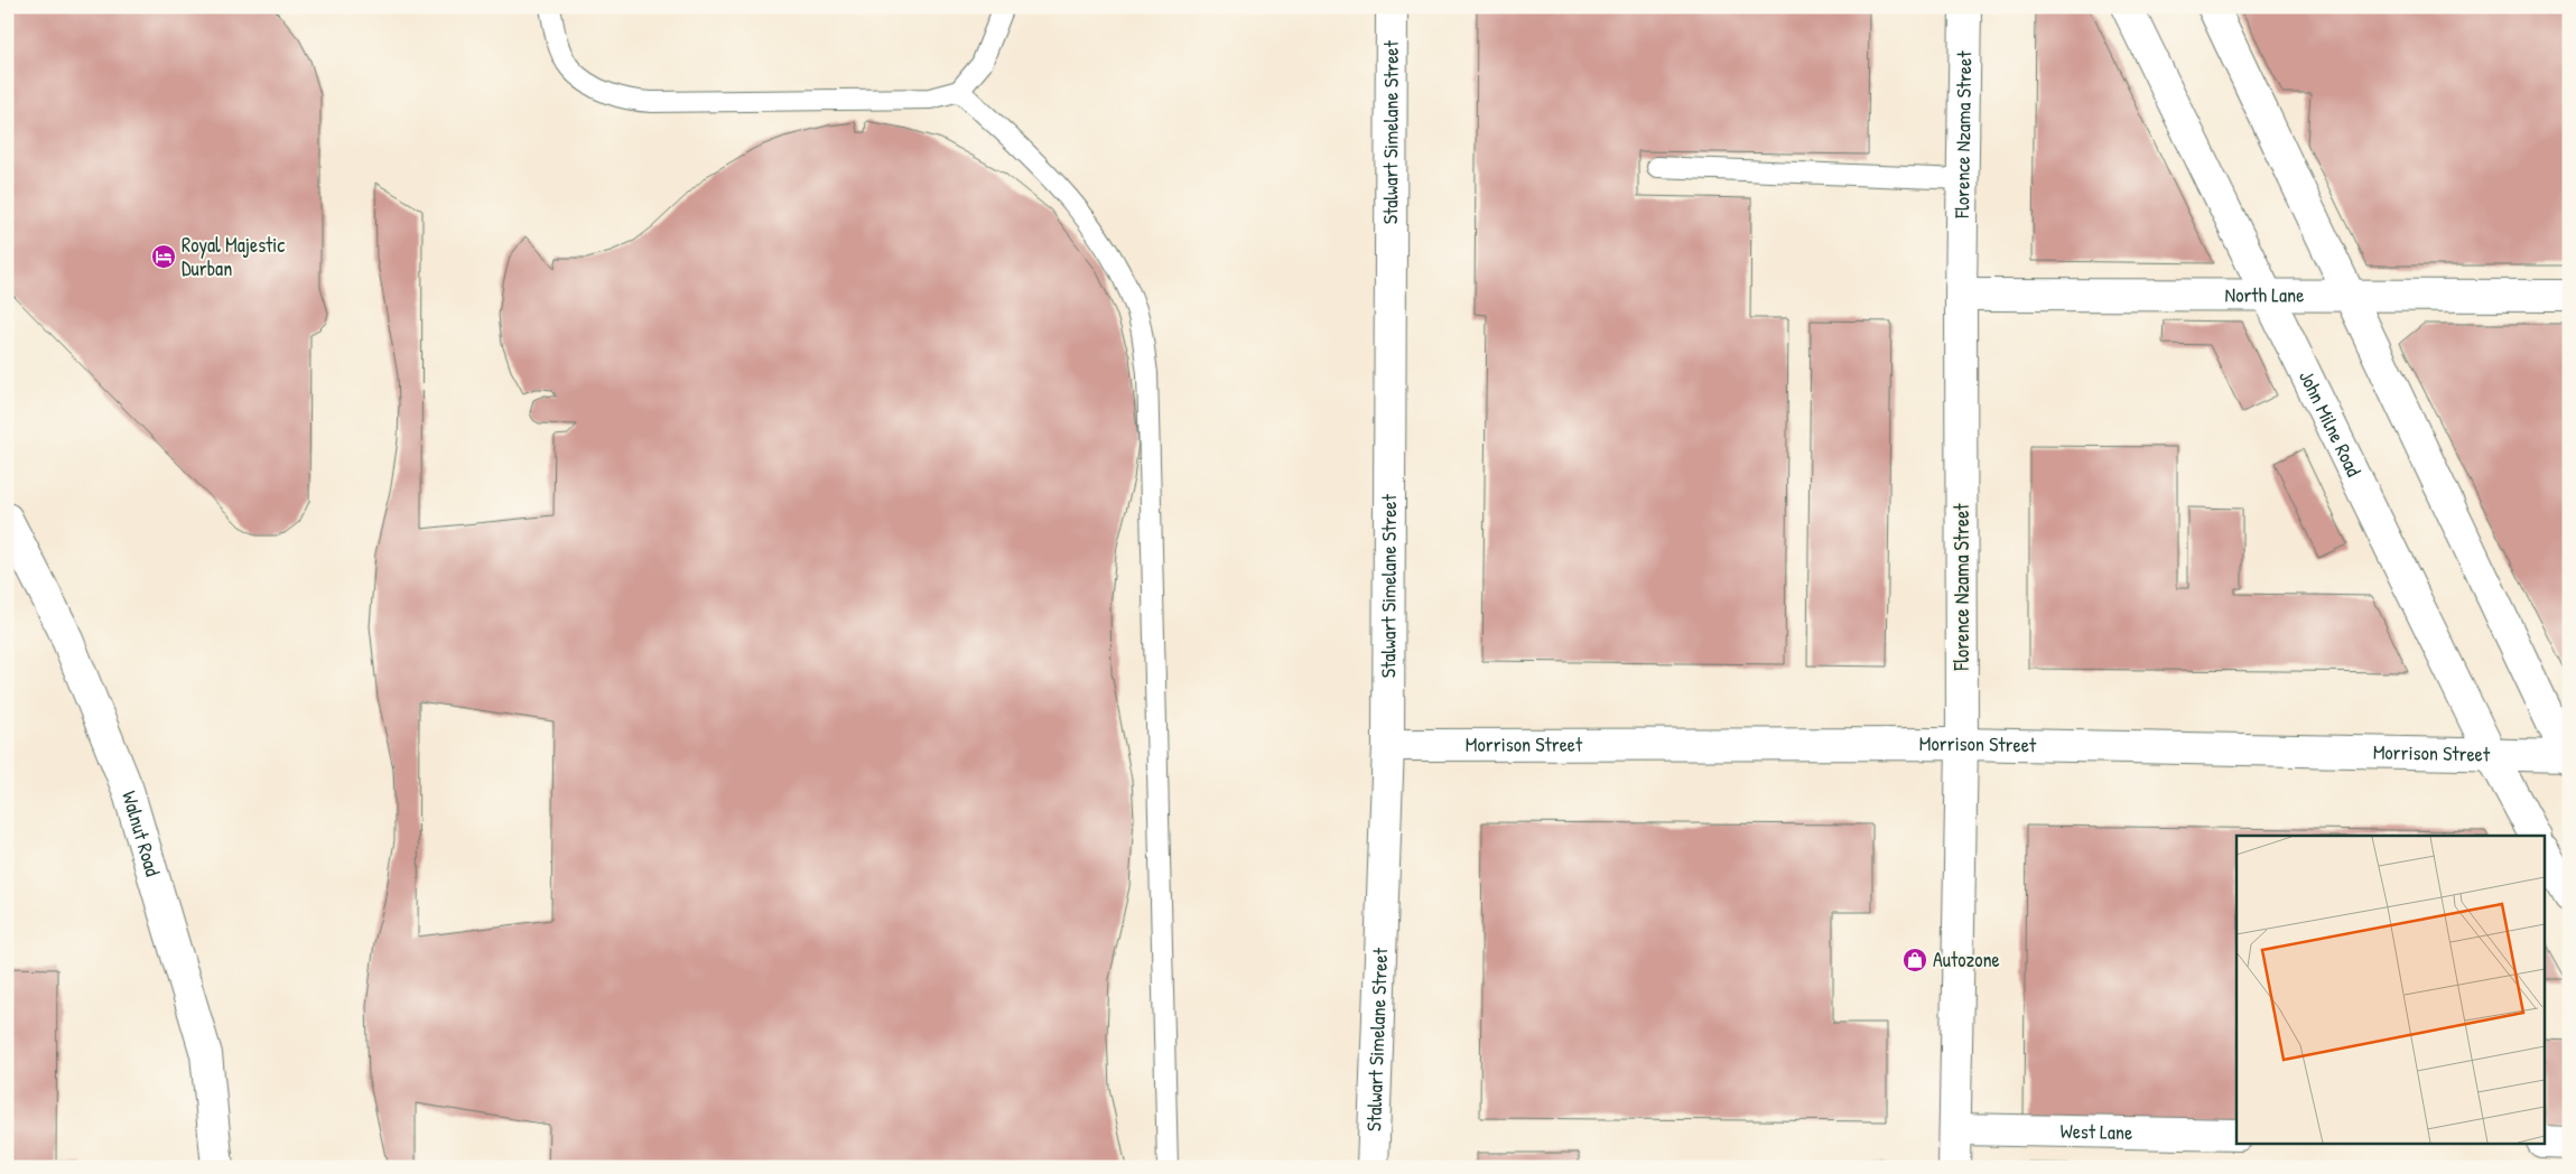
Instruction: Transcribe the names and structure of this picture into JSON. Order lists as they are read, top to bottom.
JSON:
{
  "streets": {
    "street": [
      "Stalwart Simelane Street",
      "Florence Nzama Street",
      "North Lane",
      "John Milne Road",
      "Morrison Street",
      "Walnut Road",
      "West Lane"
    ]
  },
  "crossings": [
    ["Stalwart Simelane Street", "Morrison Street"],
    ["Florence Nzama Street", "North Lane"],
    ["Florence Nzama Street", "Morrison Street"],
    ["Florence Nzama Street", "West Lane"],
    ["North Lane", "John Milne Road"],
    ["John Milne Road", "Morrison Street"]
  ],
  "places": {
    "hotel": ["Royal Majestic Durban"],
    "shop": ["Autozone"]
  }
}
